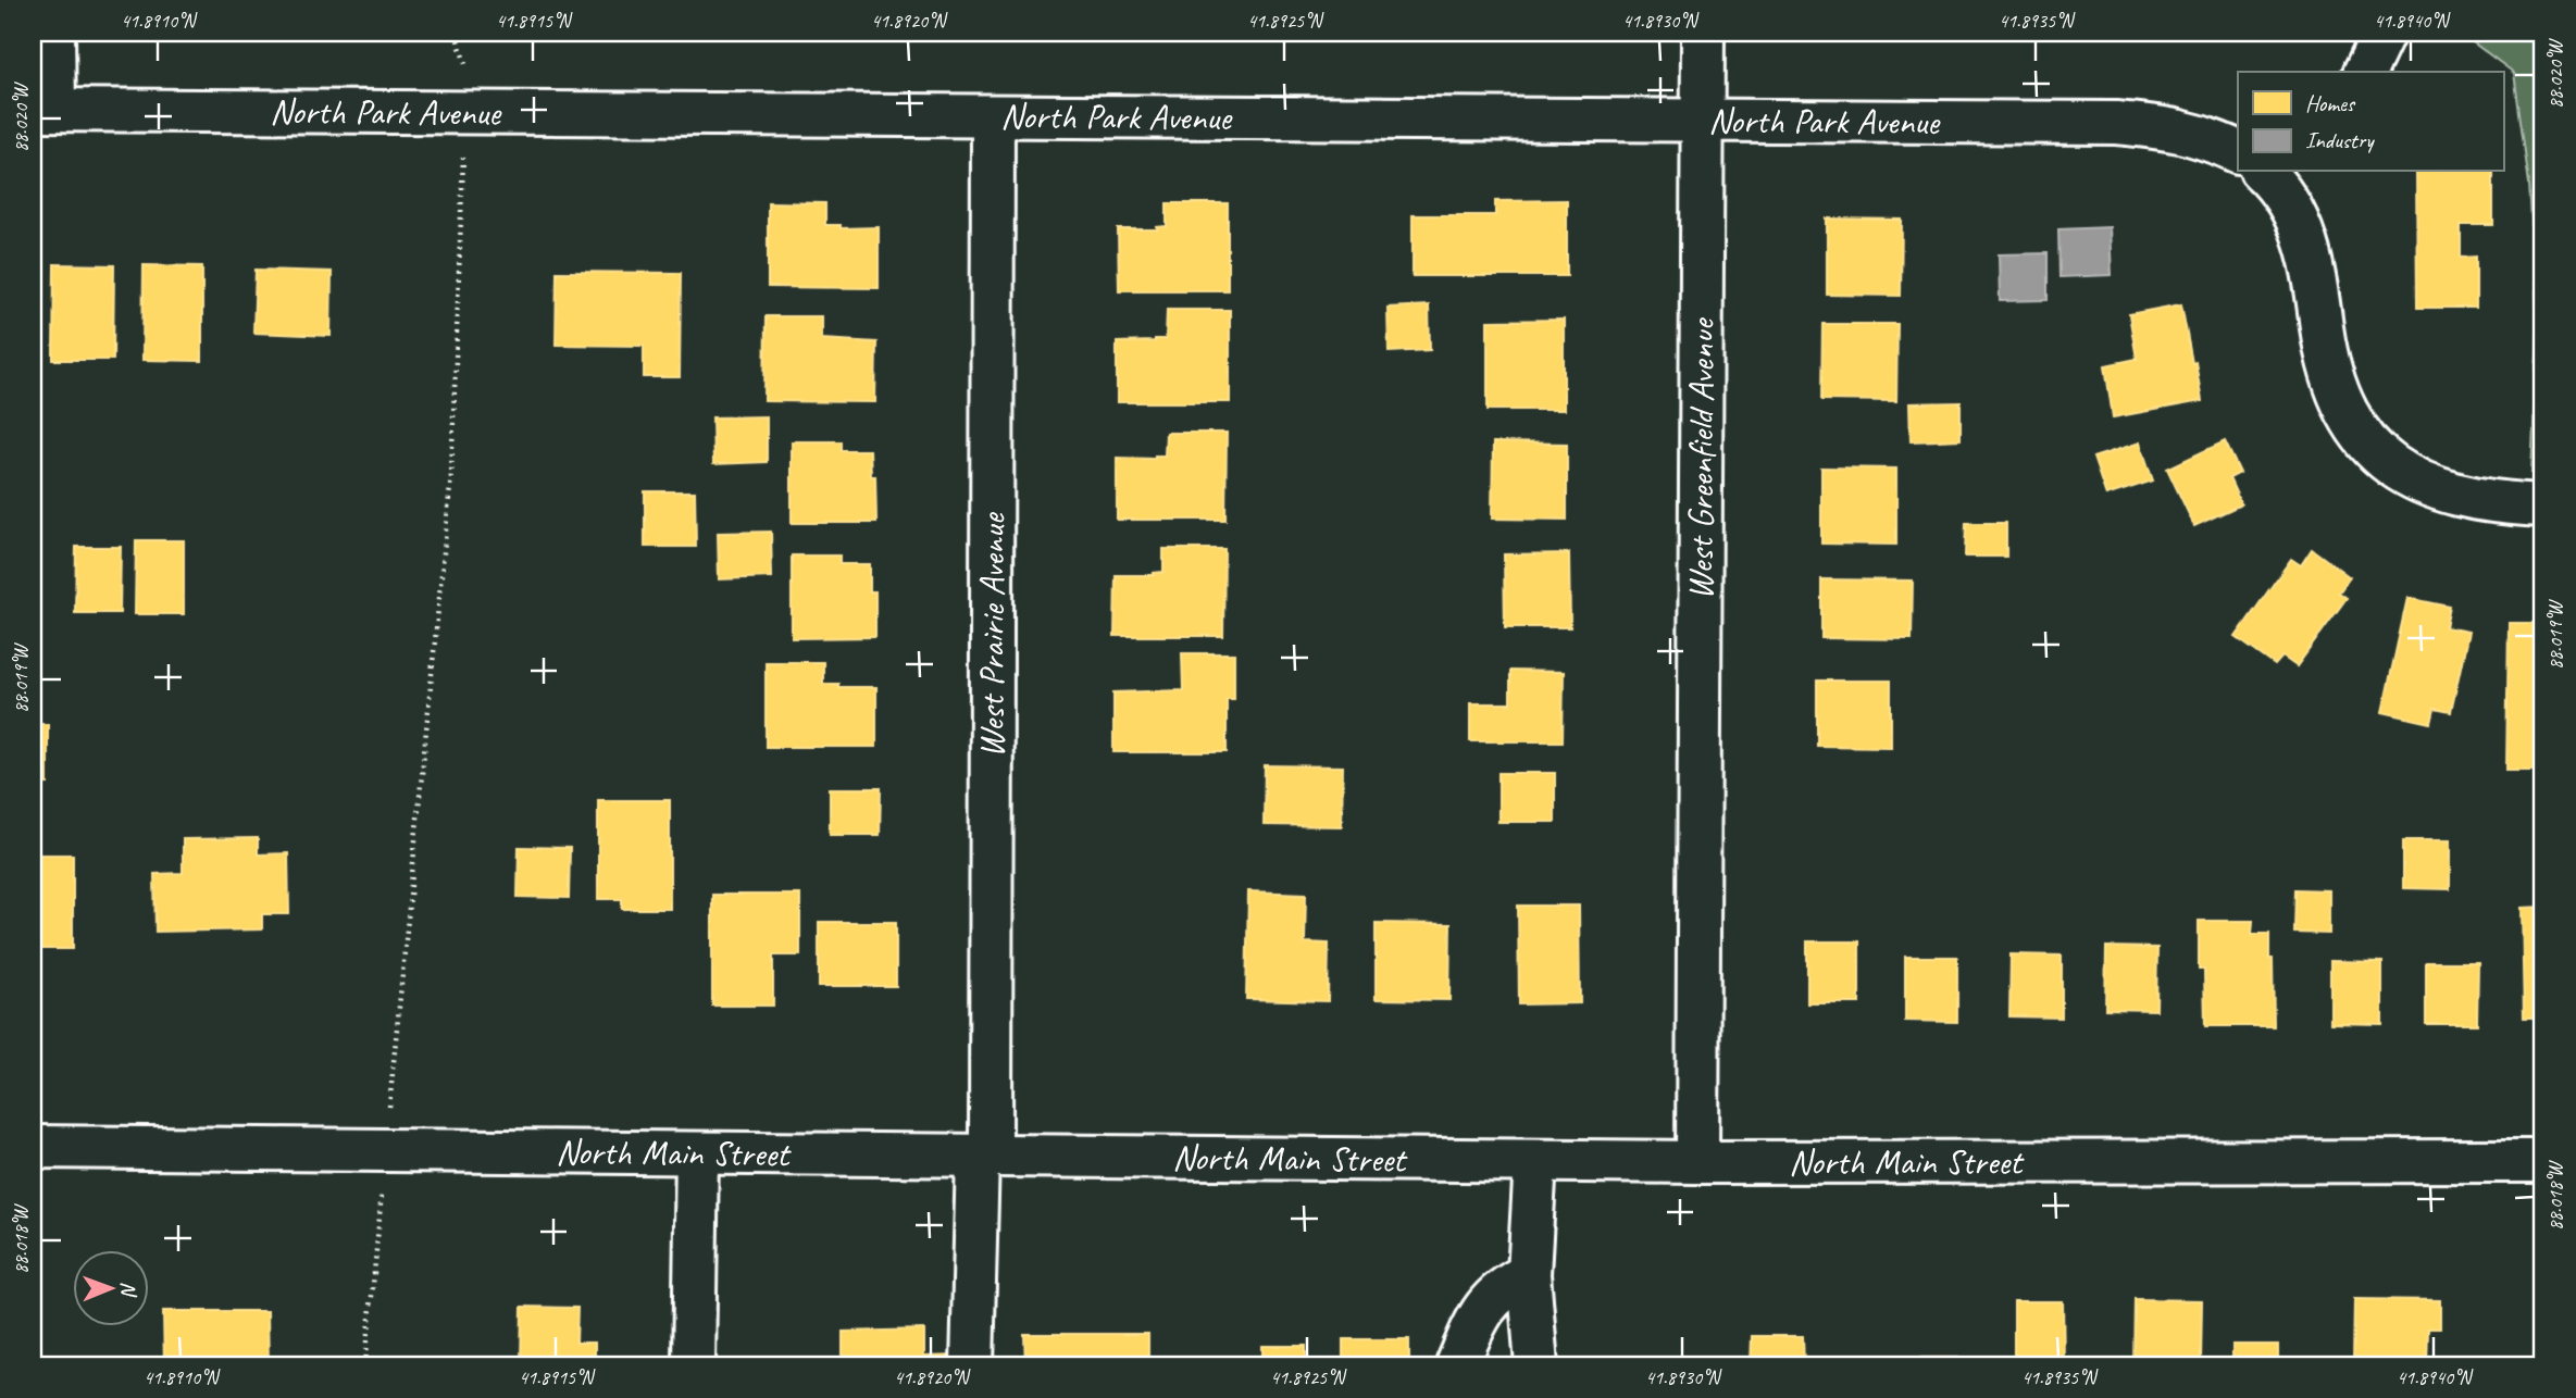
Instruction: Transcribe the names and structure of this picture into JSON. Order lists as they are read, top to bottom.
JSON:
{
  "streets": {
    "street": [
      "North Park Avenue",
      "West Greenfield Avenue",
      "West Prairie Avenue",
      "North Main Street"
    ]
  },
  "crossings": [
    ["North Park Avenue", "West Greenfield Avenue"],
    ["North Park Avenue", "West Prairie Avenue"],
    ["West Greenfield Avenue", "North Main Street"],
    ["West Prairie Avenue", "North Main Street"]
  ],
  "legend": ["Homes", "Industry"],
  "north": "right",
  "coordinates": [
    "41.8910°N",
    "41.8915°N",
    "41.8920°N",
    "41.8925°N",
    "41.8930°N",
    "41.8935°N",
    "41.8940°N",
    "88.020°W",
    "88.019°W",
    "88.018°W"
  ]
}
